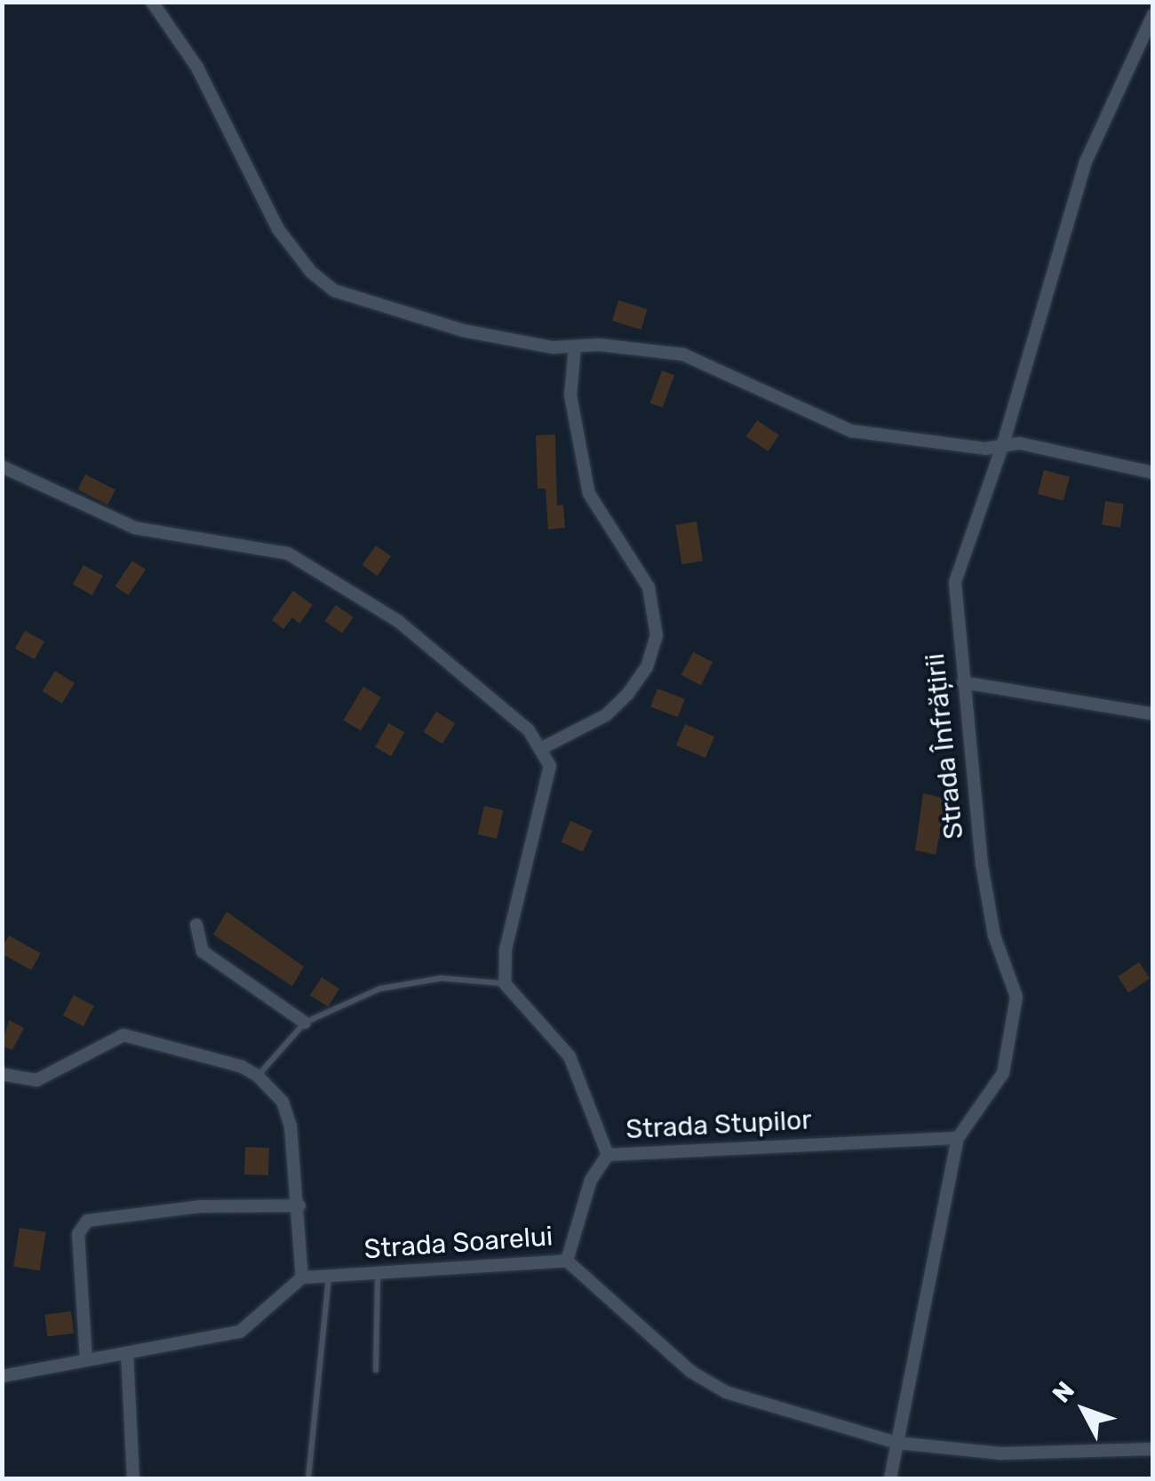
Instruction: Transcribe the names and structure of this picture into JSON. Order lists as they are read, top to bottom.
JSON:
{
  "streets": {
    "street": ["Strada Înfrățirii", "Strada Stupilor", "Strada Soarelui"]
  },
  "crossings": [
    ["Strada Înfrățirii", "Strada Stupilor"],
    ["Strada Înfrățirii", "Strada Soarelui"]
  ],
  "north": "top left"
}
